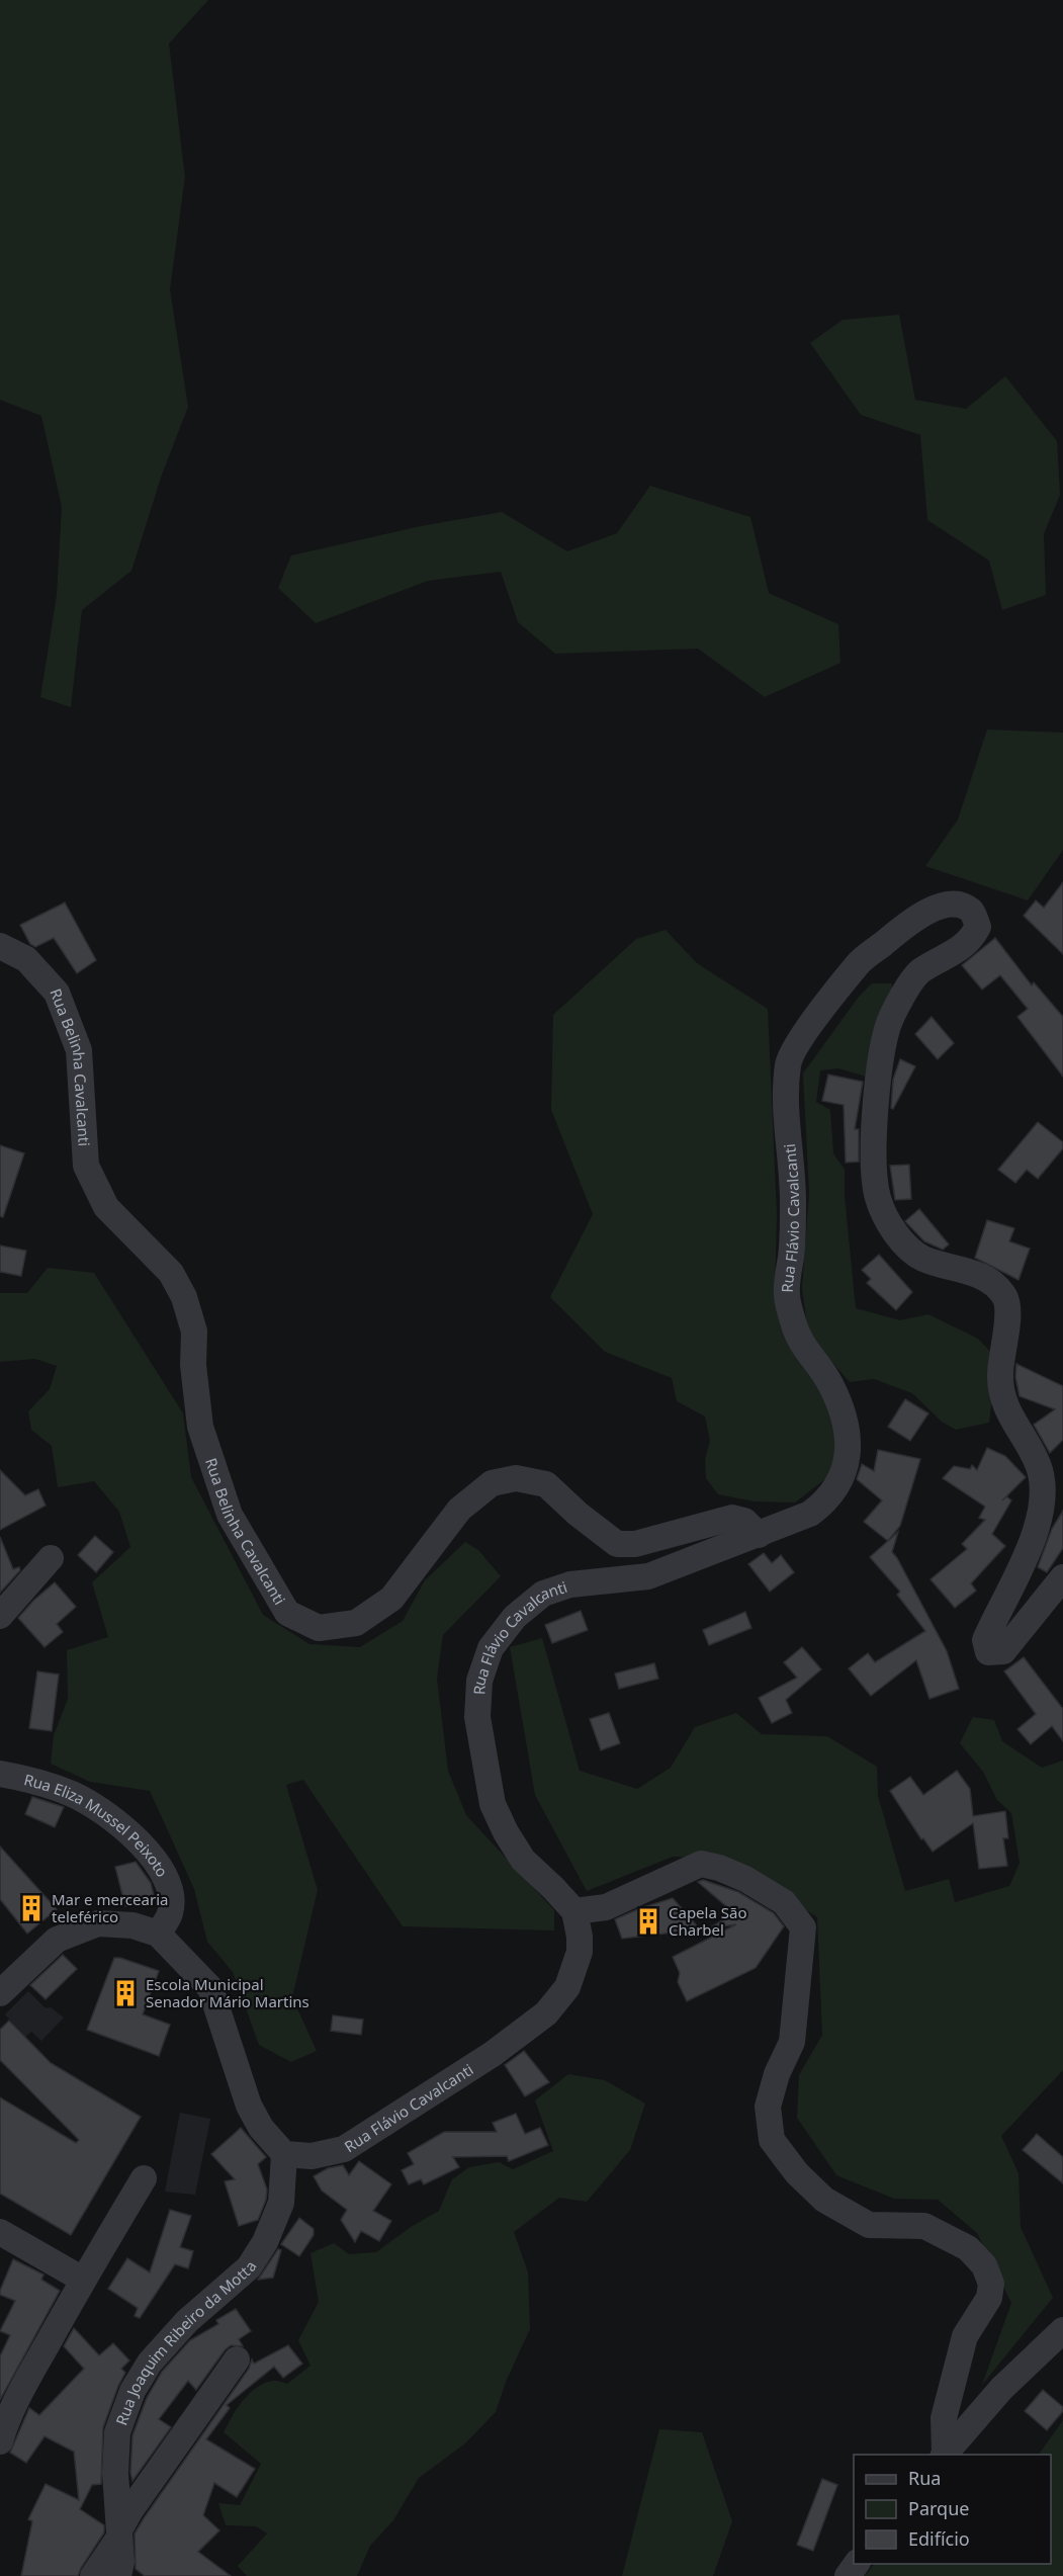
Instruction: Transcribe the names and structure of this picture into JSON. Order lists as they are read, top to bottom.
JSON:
{
  "streets": {
    "street": [
      "Rua Belinha Cavalcanti",
      "Rua Flávio Cavalcanti",
      "Rua Eliza Mussel Peixoto",
      "Rua Joaquim Ribeiro da Motta"
    ]
  },
  "crossings": [
    ["Rua Belinha Cavalcanti", "Rua Flávio Cavalcanti"],
    ["Rua Flávio Cavalcanti", "Rua Joaquim Ribeiro da Motta"]
  ],
  "places": {
    "building": ["Mar e mercearia teleférico", "Capela São Charbel", "Escola Municipal Senador Mário Martins"]
  },
  "legend": ["Rua", "Parque", "Edifício"]
}
